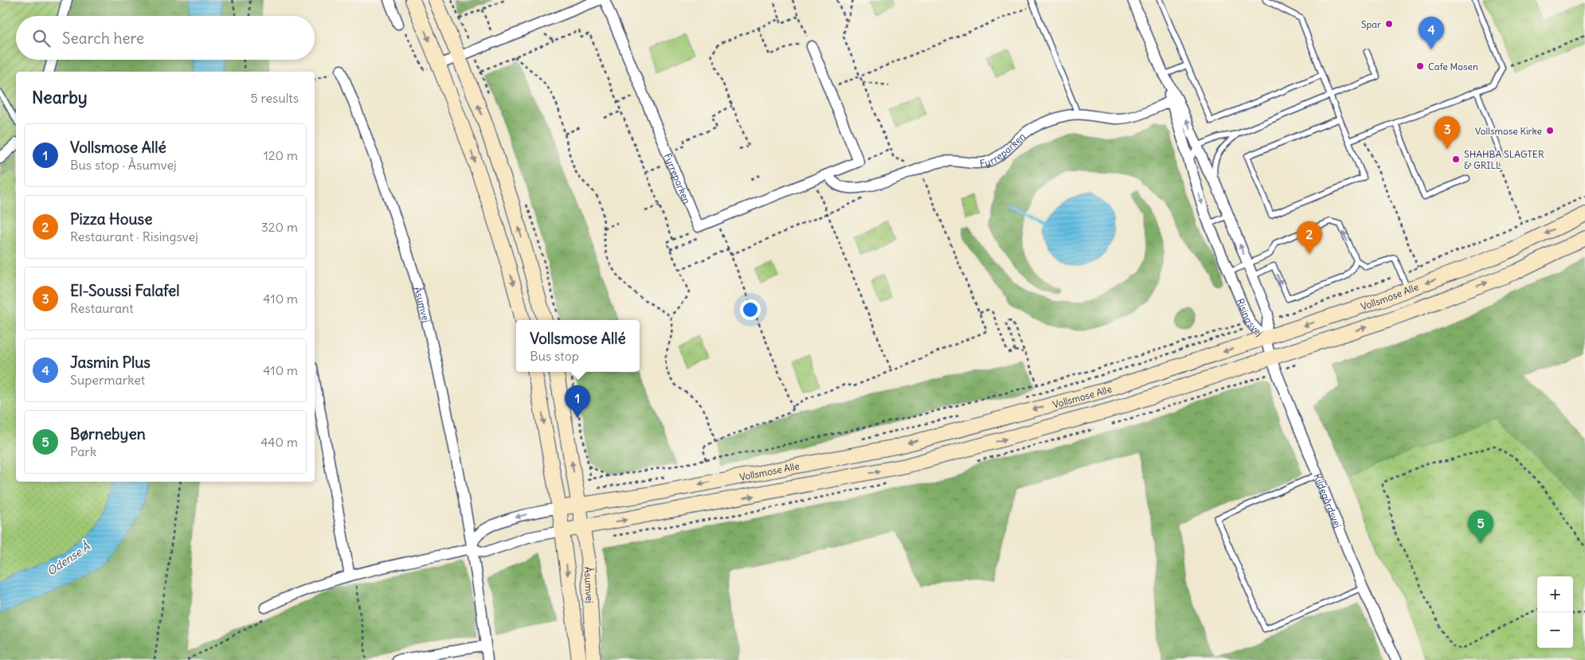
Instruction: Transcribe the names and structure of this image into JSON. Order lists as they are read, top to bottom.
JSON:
{
  "streets": {
    "street": [
      "Fyrreparken",
      "Vollsmose Alle",
      "Åsumvej",
      "Risingsvej",
      "Kildegårdsvej"
    ]
  },
  "crossings": [
    ["Fyrreparken", "Risingsvej"],
    ["Vollsmose Alle", "Åsumvej"],
    ["Vollsmose Alle", "Risingsvej"],
    ["Vollsmose Alle", "Kildegårdsvej"],
    ["Risingsvej", "Kildegårdsvej"]
  ],
  "water": ["Odense Å"],
  "places": [
    "Spar",
    "Cafe Mosen",
    "Vollsmose Kirke",
    "SHAHBA SLAGTER & GRILL"
  ],
  "page": {
    "search": "Search here",
    "pins": [
      "4",
      "3",
      "2",
      "1",
      "5"
    ],
    "heading": ["Nearby", "5 results"],
    "list": [
      {
        "mark": "1",
        "name": "Vollsmose Allé",
        "note": "Bus stop · Åsumvej",
        "value": "120 m"
      },
      {
        "mark": "2",
        "name": "Pizza House",
        "note": "Restaurant · Risingsvej",
        "value": "320 m"
      },
      {
        "mark": "3",
        "name": "El-Soussi Falafel",
        "note": "Restaurant",
        "value": "410 m"
      },
      {
        "mark": "4",
        "name": "Jasmin Plus",
        "note": "Supermarket",
        "value": "410 m"
      },
      {
        "mark": "5",
        "name": "Børnebyen",
        "note": "Park",
        "value": "440 m"
      }
    ],
    "popup": ["Vollsmose Allé", "Bus stop"],
    "map_buttons": ["+", "−"]
  }
}
